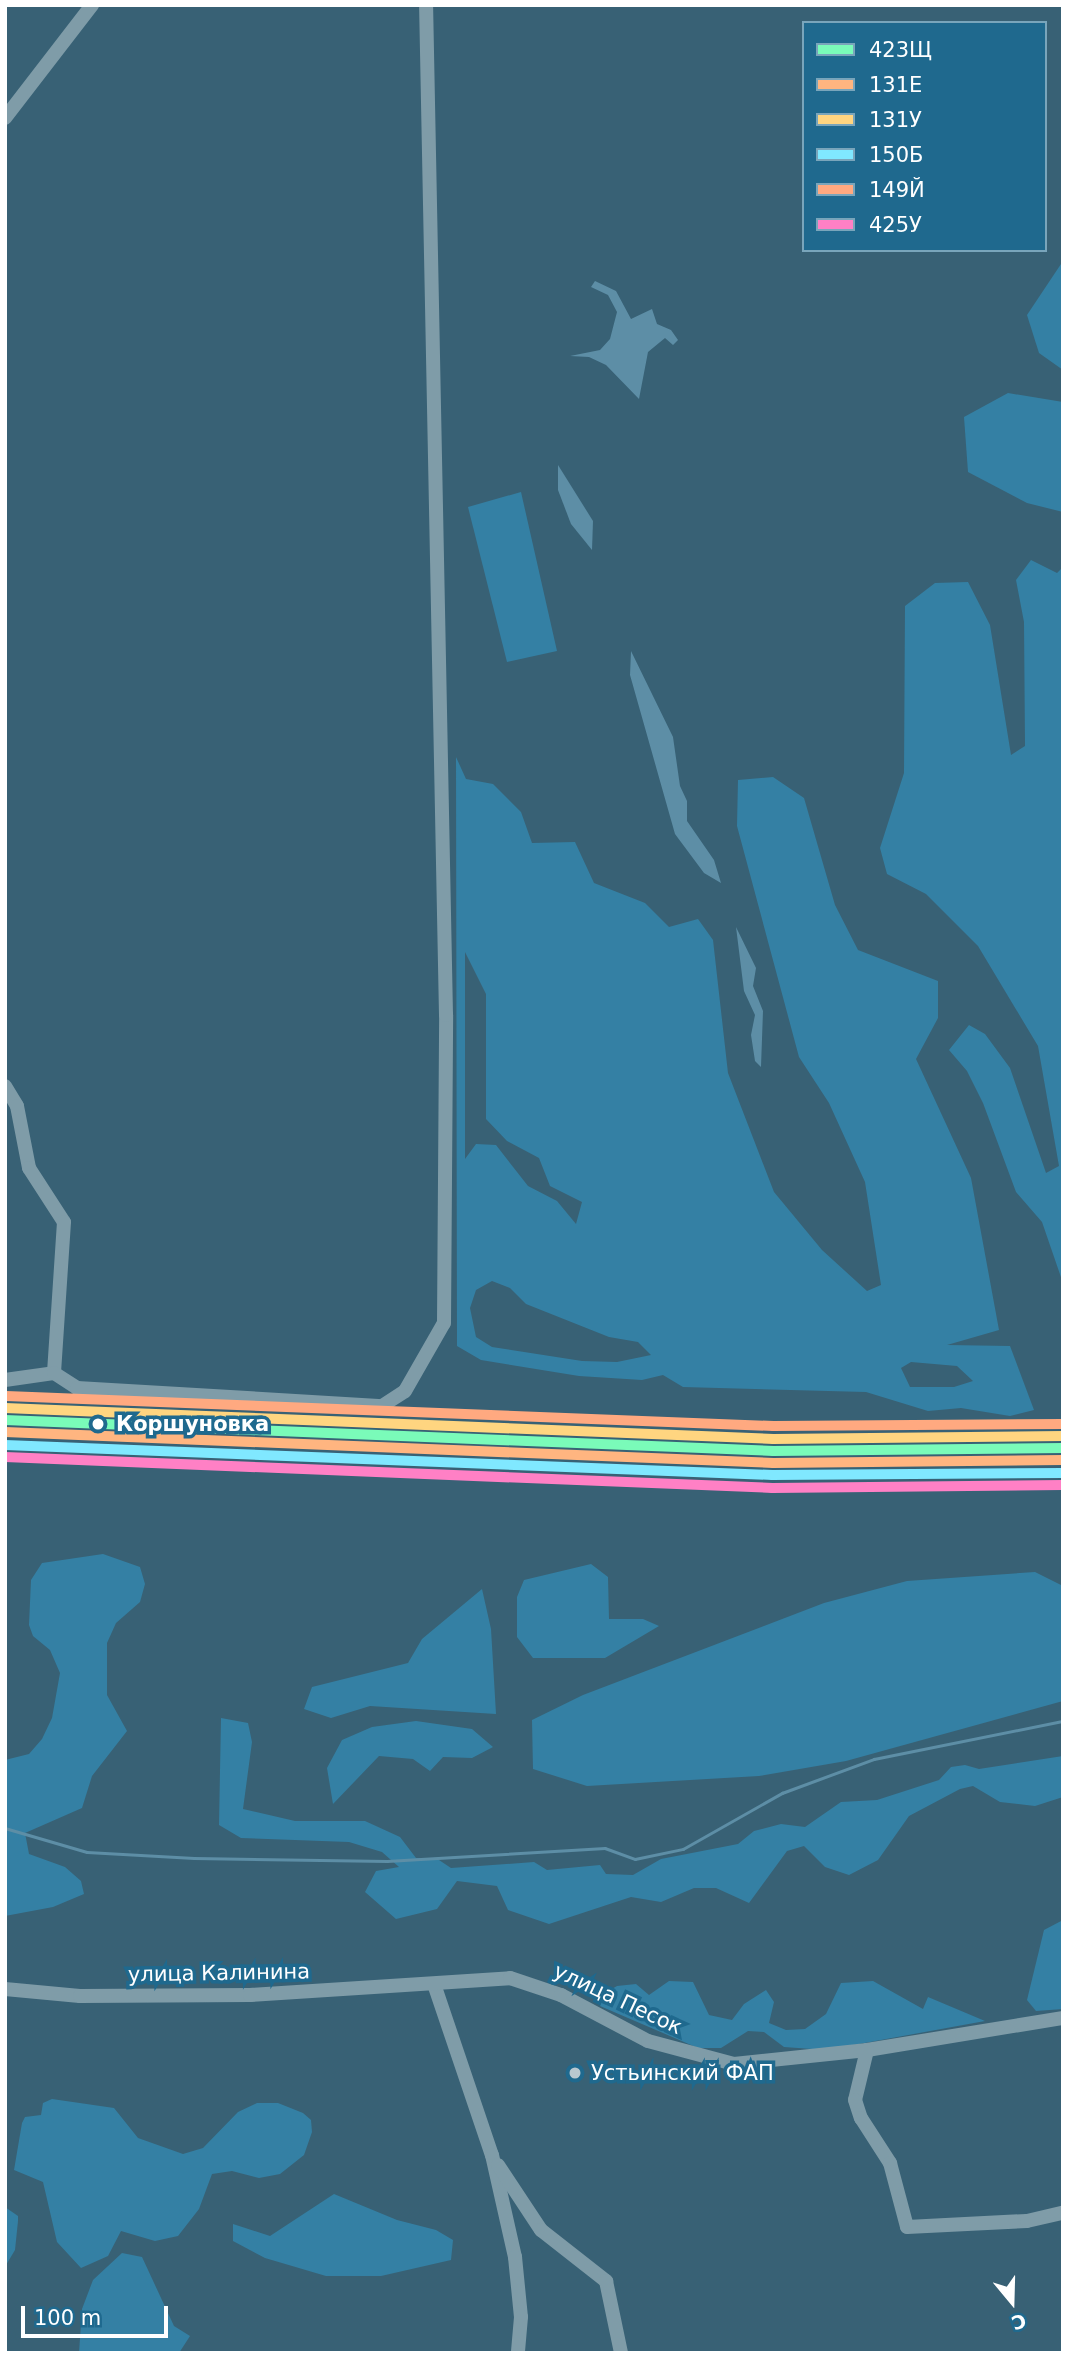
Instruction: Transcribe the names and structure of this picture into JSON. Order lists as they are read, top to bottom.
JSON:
{
  "streets": {
    "street": ["улица Калинина", "улица Песок"]
  },
  "crossings": [
    ["улица Калинина", "улица Песок"]
  ],
  "places": ["Коршуновка", "Устьинский ФАП"],
  "lines": [
    "transit line 149Й",
    "transit line 131У",
    "transit line 423Щ",
    "transit line 131Е",
    "transit line 150Б",
    "transit line 425У"
  ],
  "legend": [
    "423Щ",
    "131Е",
    "131У",
    "150Б",
    "149Й",
    "425У"
  ],
  "scale_bar": "100 m",
  "north": "bottom"
}
